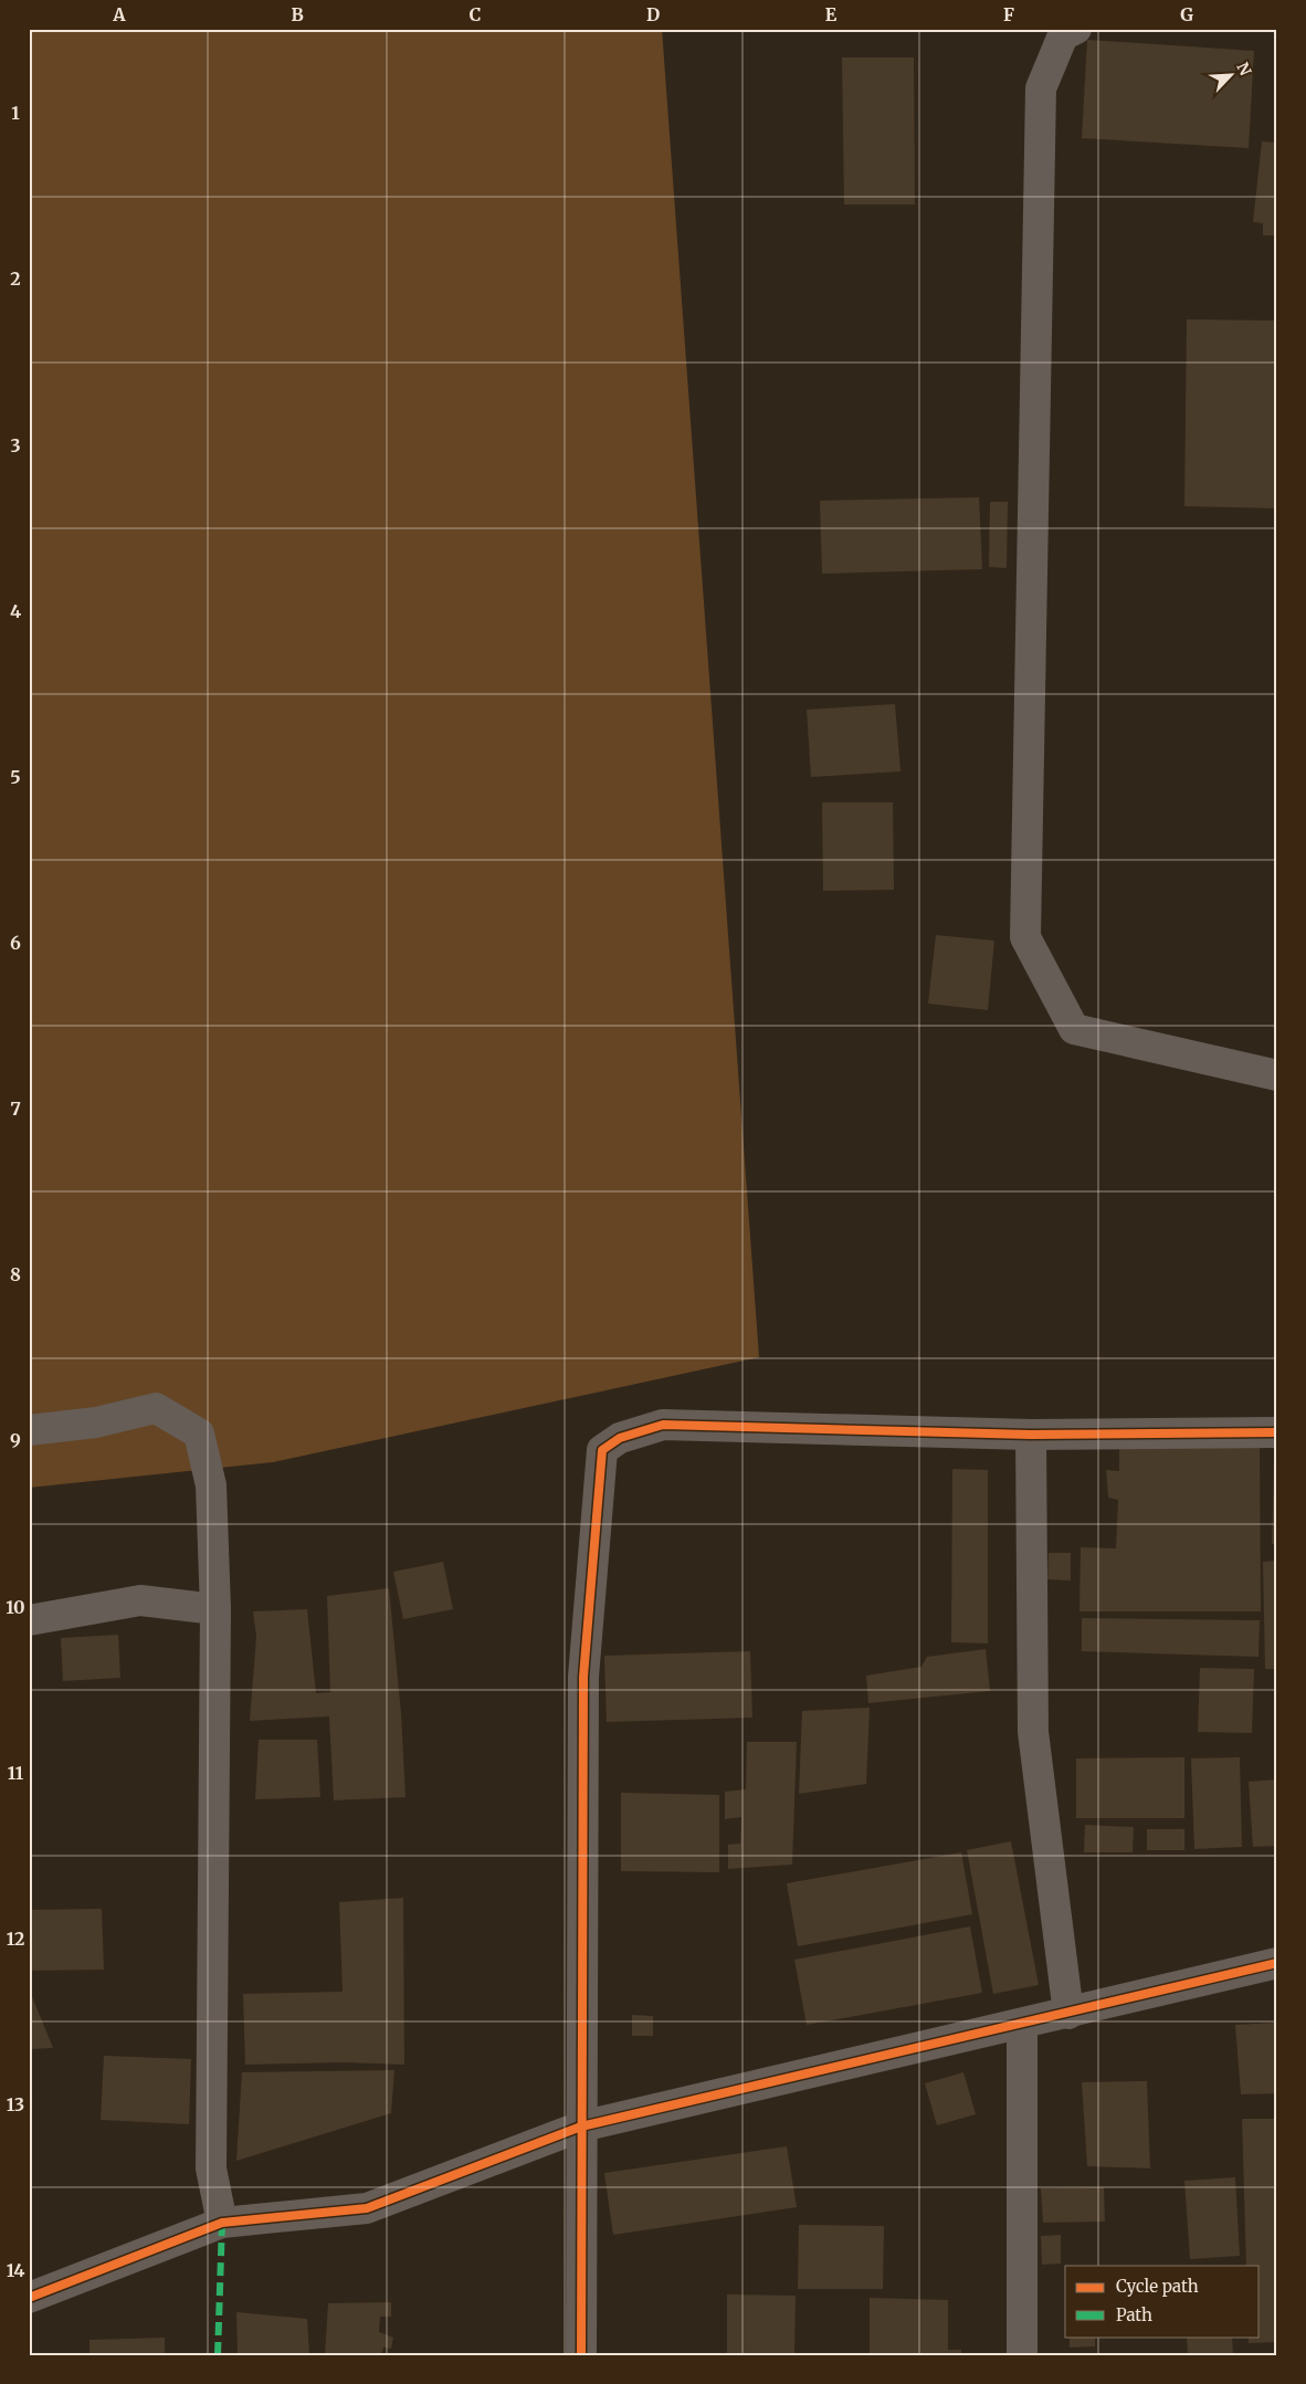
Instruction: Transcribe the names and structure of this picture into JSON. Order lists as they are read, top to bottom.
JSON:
{
  "legend": ["Cycle path", "Path"],
  "north": "top right",
  "grid": {
    "columns": [
      "A",
      "B",
      "C",
      "D",
      "E",
      "F",
      "G"
    ],
    "rows": [
      "1",
      "2",
      "3",
      "4",
      "5",
      "6",
      "7",
      "8",
      "9",
      "10",
      "11",
      "12",
      "13",
      "14"
    ]
  }
}
